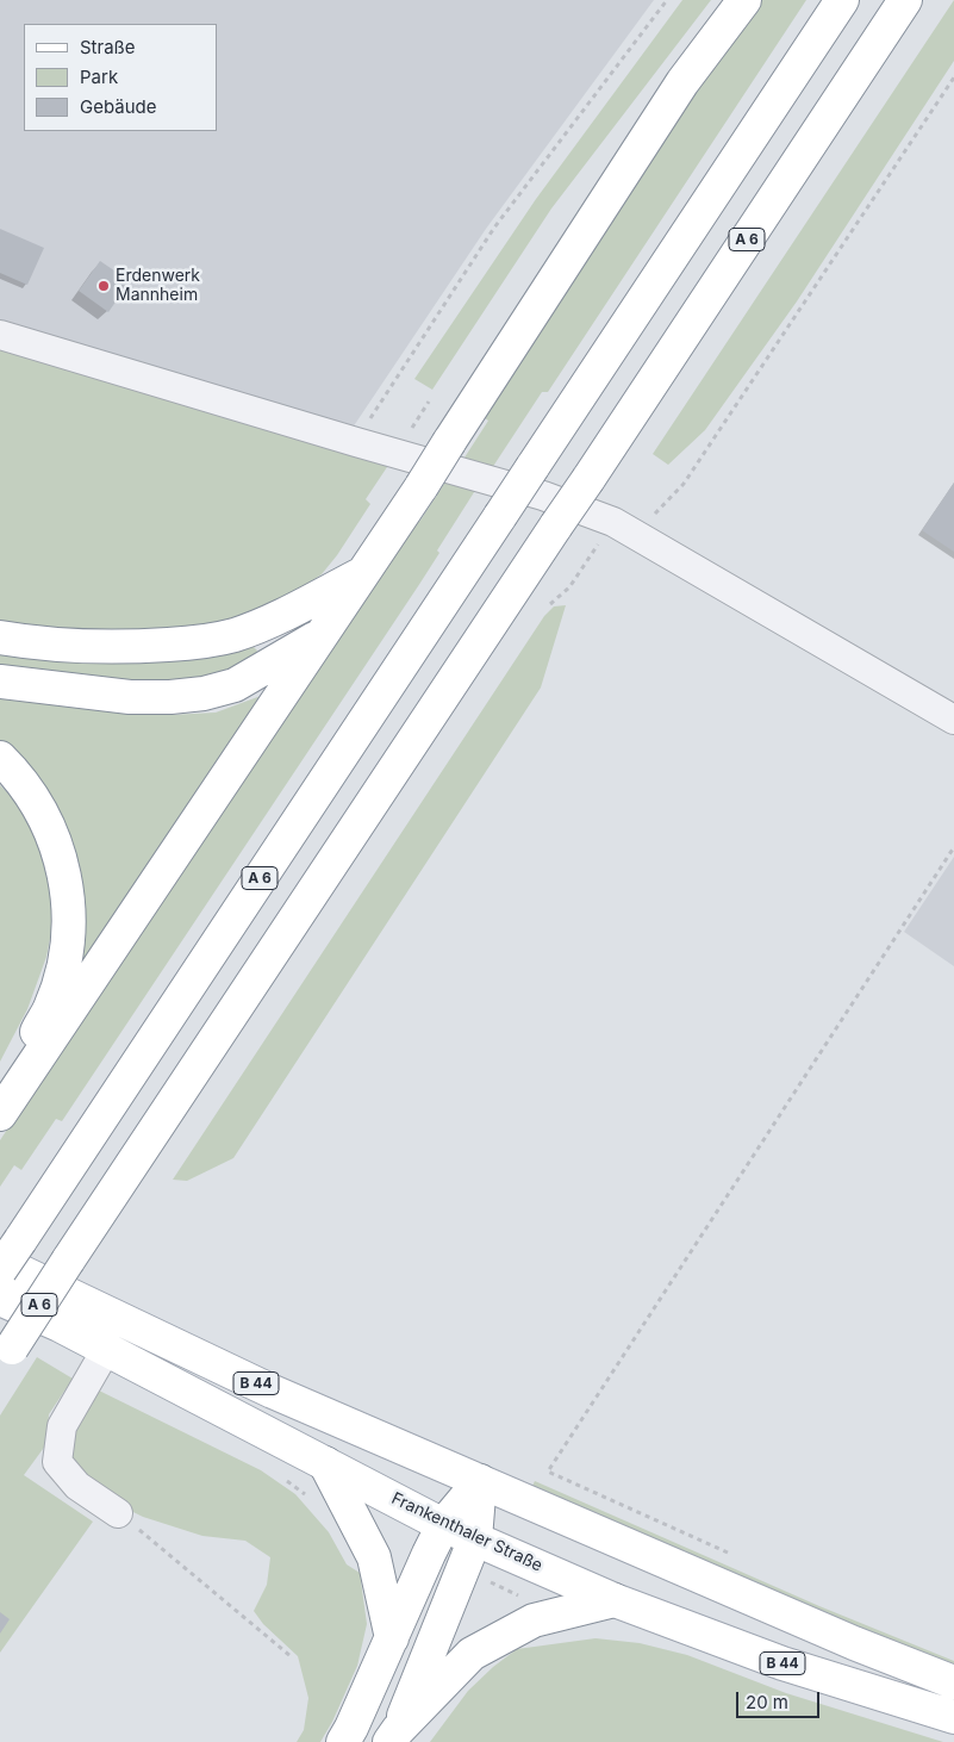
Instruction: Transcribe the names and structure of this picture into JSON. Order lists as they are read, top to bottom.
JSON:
{
  "streets": {
    "main road": ["A 6", "B 44", "Frankenthaler Straße"]
  },
  "crossings": [
    ["A 6", "B 44"]
  ],
  "places": ["Erdenwerk Mannheim"],
  "legend": ["Straße", "Park", "Gebäude"],
  "scale_bar": "20 m"
}
